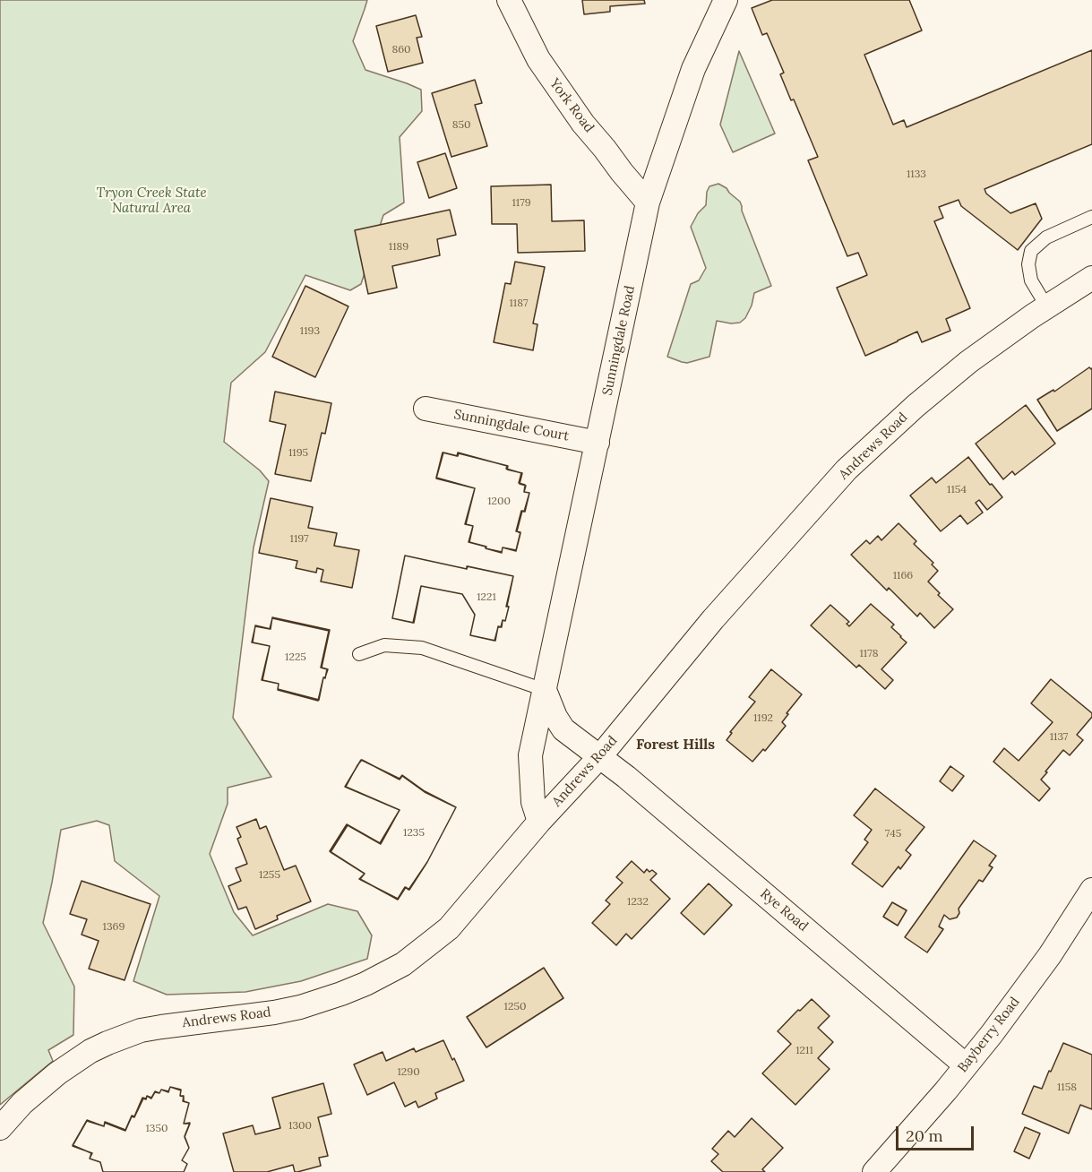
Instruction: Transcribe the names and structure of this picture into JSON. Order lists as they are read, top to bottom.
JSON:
{
  "streets": {
    "street": [
      "York Road",
      "Sunningdale Road",
      "Sunningdale Court",
      "Andrews Road",
      "Rye Road",
      "Bayberry Road"
    ]
  },
  "crossings": [
    ["York Road", "Sunningdale Road"],
    ["Sunningdale Road", "Sunningdale Court"],
    ["Sunningdale Road", "Andrews Road"],
    ["Andrews Road", "Rye Road"],
    ["Rye Road", "Bayberry Road"]
  ],
  "districts": ["Forest Hills"],
  "parks": ["Tryon Creek State Natural Area"],
  "house_numbers": [
    "860",
    "850",
    "1133",
    "1179",
    "1189",
    "1187",
    "1193",
    "1195",
    "1154",
    "1200",
    "1197",
    "1166",
    "1221",
    "1178",
    "1225",
    "1192",
    "1137",
    "1235",
    "745",
    "1255",
    "1232",
    "1369",
    "1250",
    "1211",
    "1290",
    "1158",
    "1300",
    "1350"
  ],
  "scale_bar": "20 m"
}
